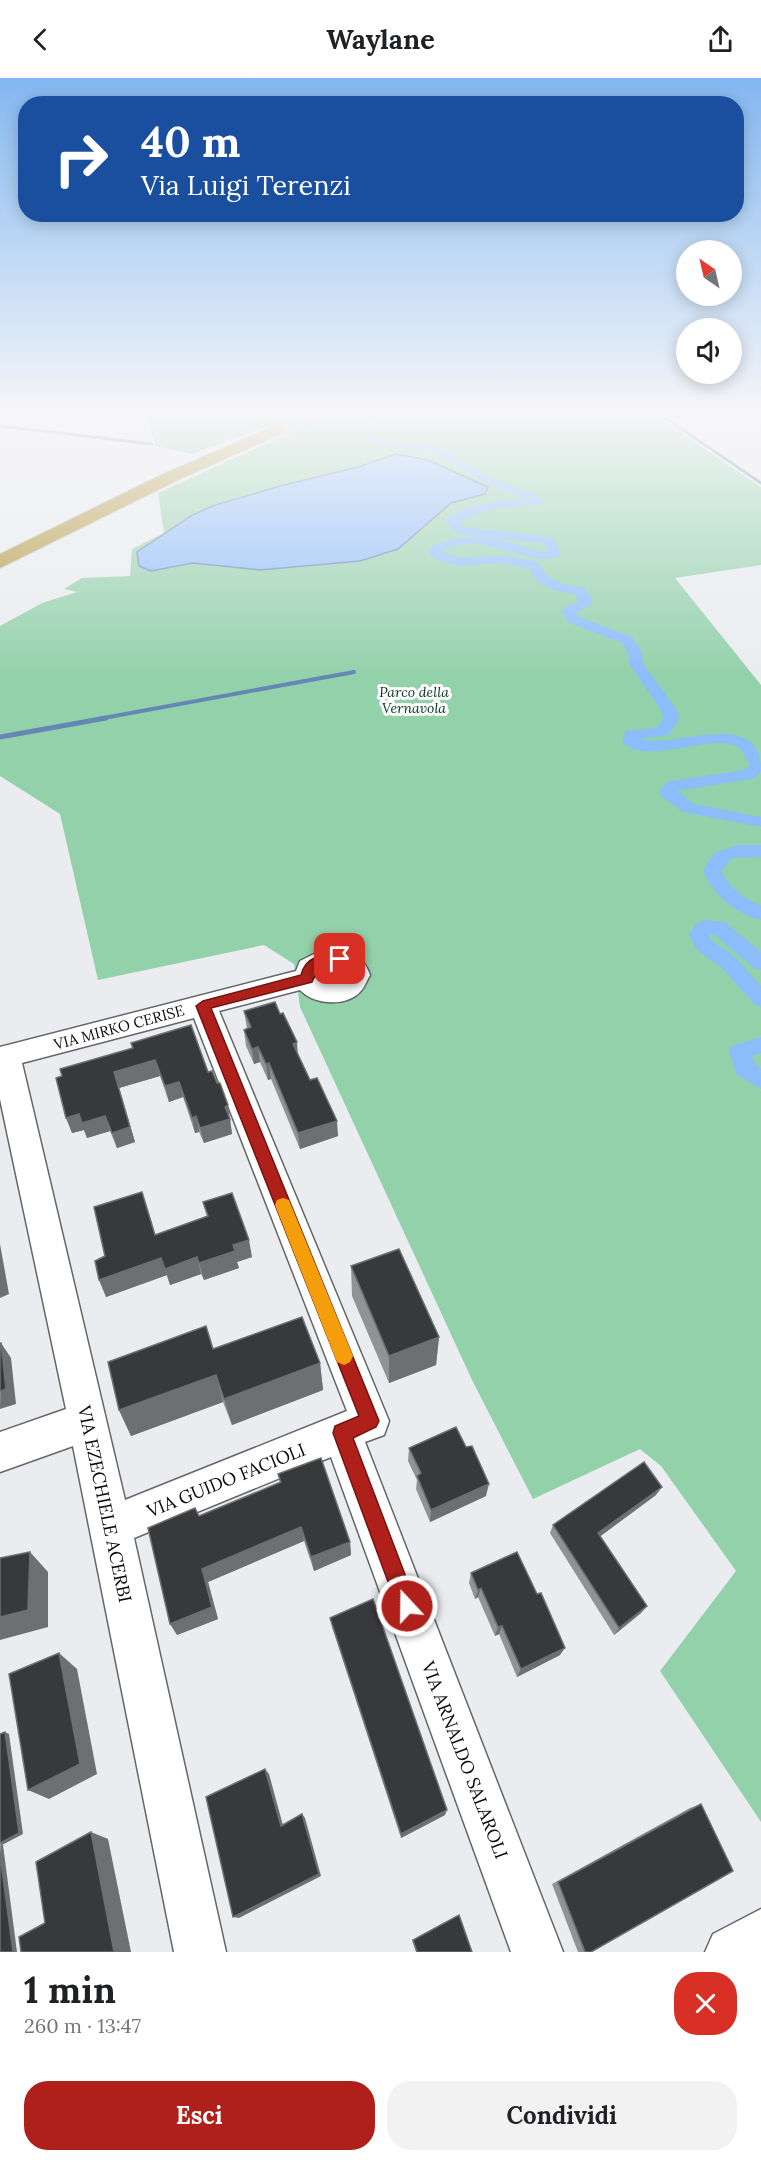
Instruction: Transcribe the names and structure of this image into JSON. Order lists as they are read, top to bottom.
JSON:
{
  "streets": {
    "street": [
      "VIA MIRKO CERISE",
      "VIA GUIDO FACIOLI",
      "VIA EZECHIELE ACERBI",
      "VIA ARNALDO SALAROLI"
    ]
  },
  "crossings": [
    ["VIA MIRKO CERISE", "VIA GUIDO FACIOLI"],
    ["VIA MIRKO CERISE", "VIA EZECHIELE ACERBI"],
    ["VIA GUIDO FACIOLI", "VIA EZECHIELE ACERBI"],
    ["VIA GUIDO FACIOLI", "VIA ARNALDO SALAROLI"]
  ],
  "parks": ["Parco della Vernavola"],
  "north": "top left",
  "page": {
    "header": "Waylane",
    "turn": ["40 m", "Via Luigi Terenzi"],
    "heading": ["1 min", "260 m · 13:47"],
    "buttons": ["Esci", "Condividi"]
  }
}
